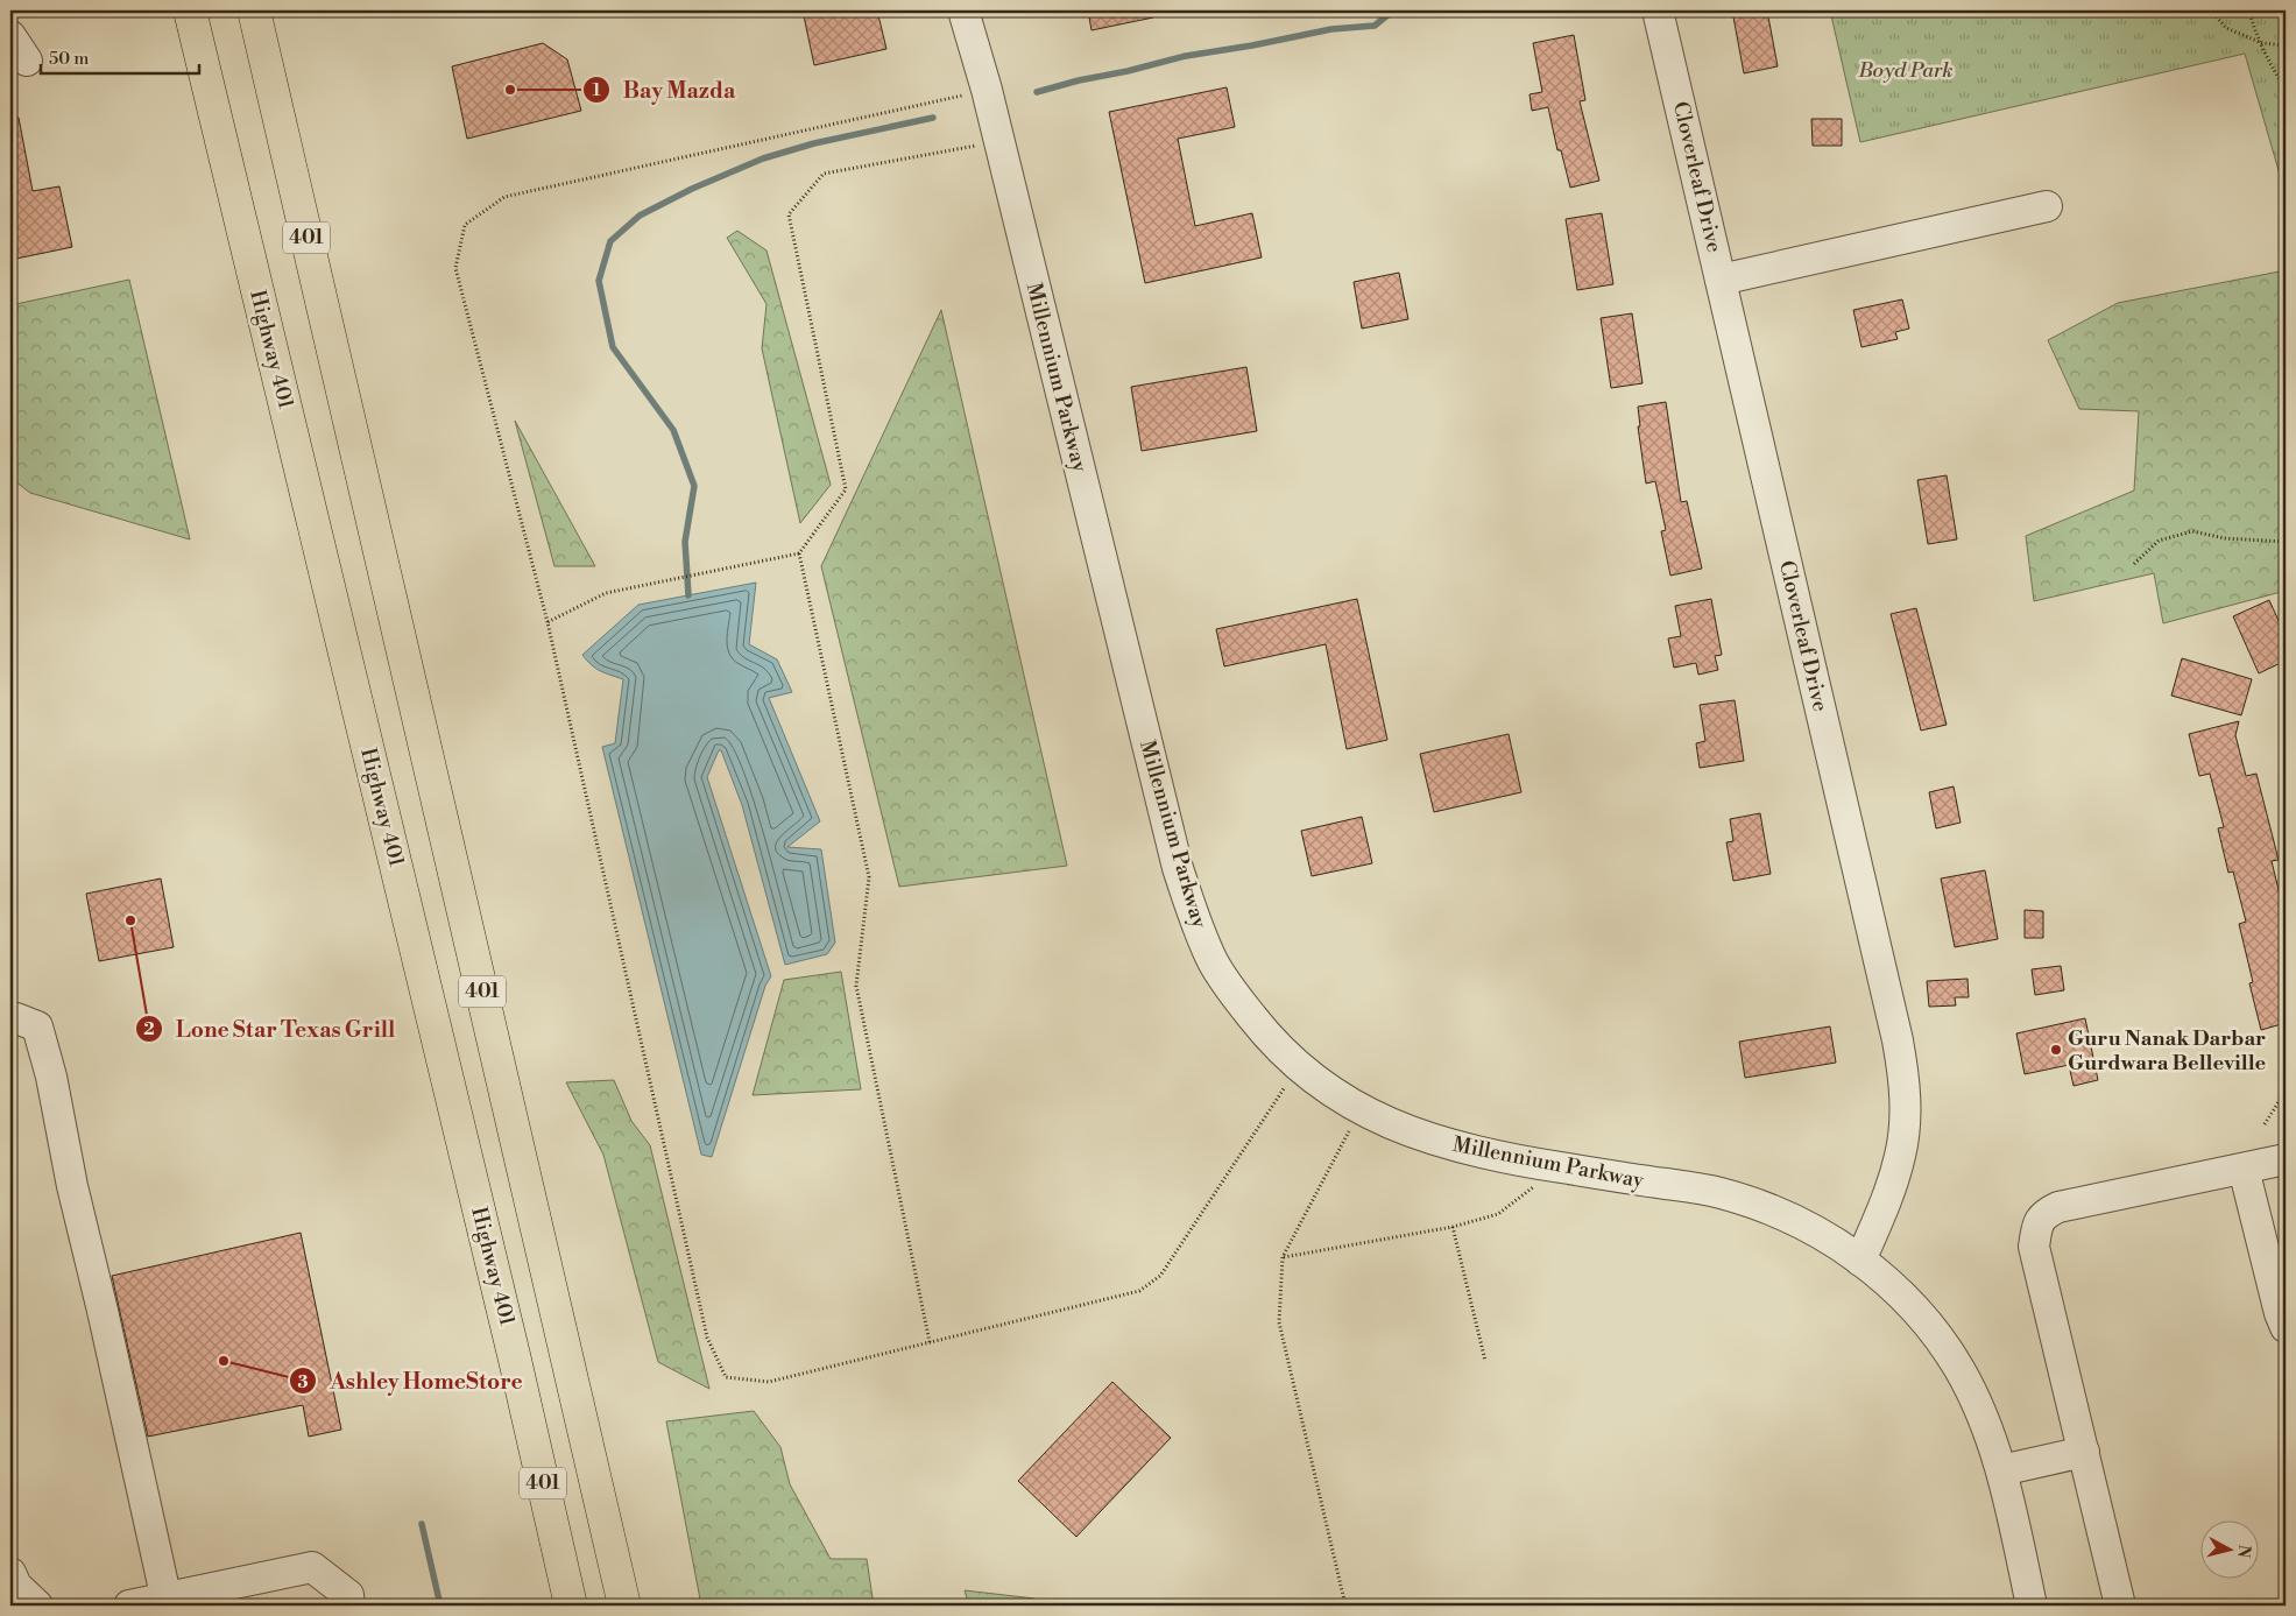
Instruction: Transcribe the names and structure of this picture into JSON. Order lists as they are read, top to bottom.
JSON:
{
  "streets": {
    "highway": ["401", "Highway 401"],
    "street": ["Cloverleaf Drive", "Millennium Parkway"]
  },
  "crossings": [
    ["Cloverleaf Drive", "Millennium Parkway"]
  ],
  "parks": ["Boyd Park"],
  "places": [
    "Bay Mazda",
    "Lone Star Texas Grill",
    "Guru Nanak Darbar Gurdwara Belleville",
    "Ashley HomeStore"
  ],
  "scale_bar": "50 m",
  "north": "right"
}
